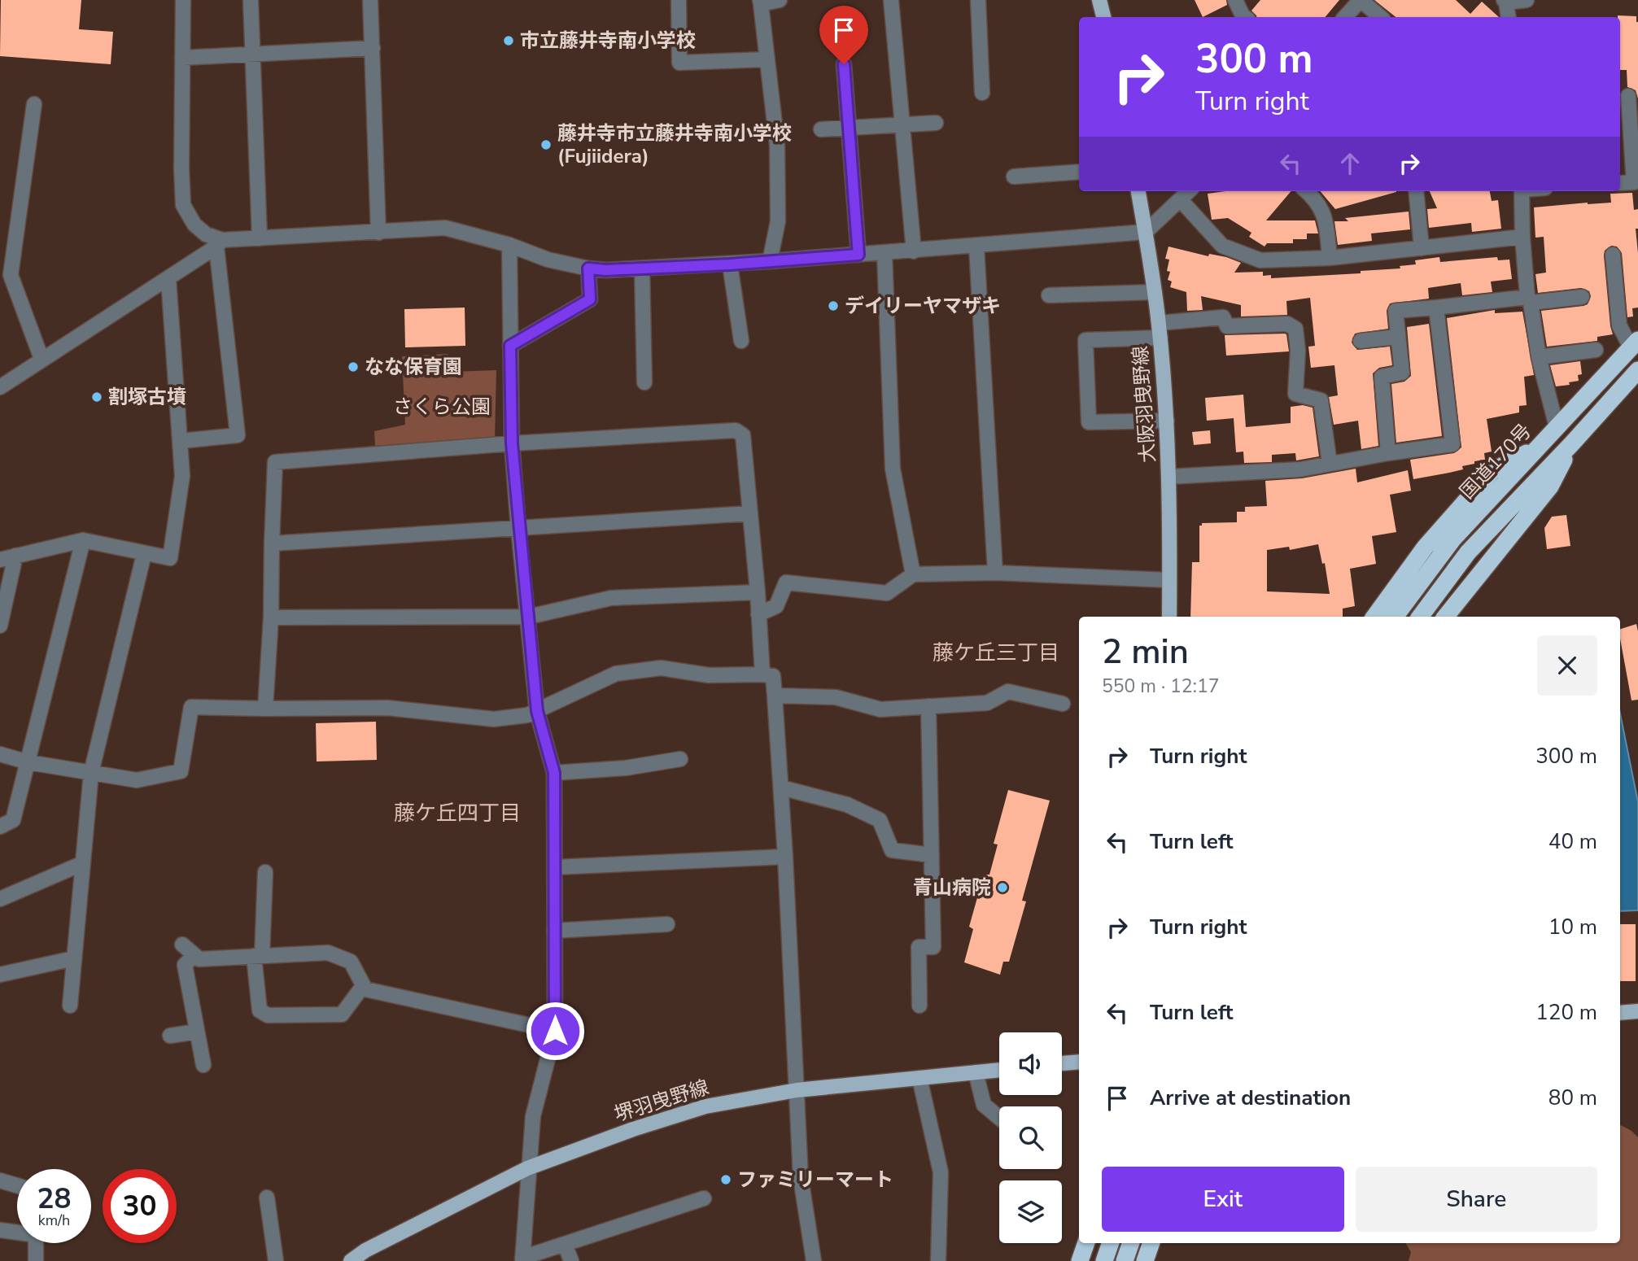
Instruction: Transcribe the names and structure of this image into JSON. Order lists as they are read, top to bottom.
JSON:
{
  "streets": {
    "highway": ["国道170号"],
    "main road": ["大阪羽曳野線", "堺羽曳野線"]
  },
  "districts": ["藤ケ丘三丁目", "藤ケ丘四丁目"],
  "parks": ["さくら公園"],
  "places": [
    "市立藤井寺南小学校",
    "藤井寺市立藤井寺南小学校 (Fujiidera)",
    "デイリーヤマザキ",
    "なな保育園",
    "割塚古墳",
    "青山病院",
    "ファミリーマート"
  ],
  "page": {
    "turn": ["300 m", "Turn right"],
    "heading": ["2 min", "550 m · 12:17"],
    "list": [
      {
        "name": "Turn right",
        "value": "300 m"
      },
      {
        "name": "Turn left",
        "value": "40 m"
      },
      {
        "name": "Turn right",
        "value": "10 m"
      },
      {
        "name": "Turn left",
        "value": "120 m"
      },
      {
        "name": "Arrive at destination",
        "value": "80 m"
      }
    ],
    "buttons": ["Exit", "Share"],
    "speed": "28 km/h",
    "limit": "30"
  }
}
